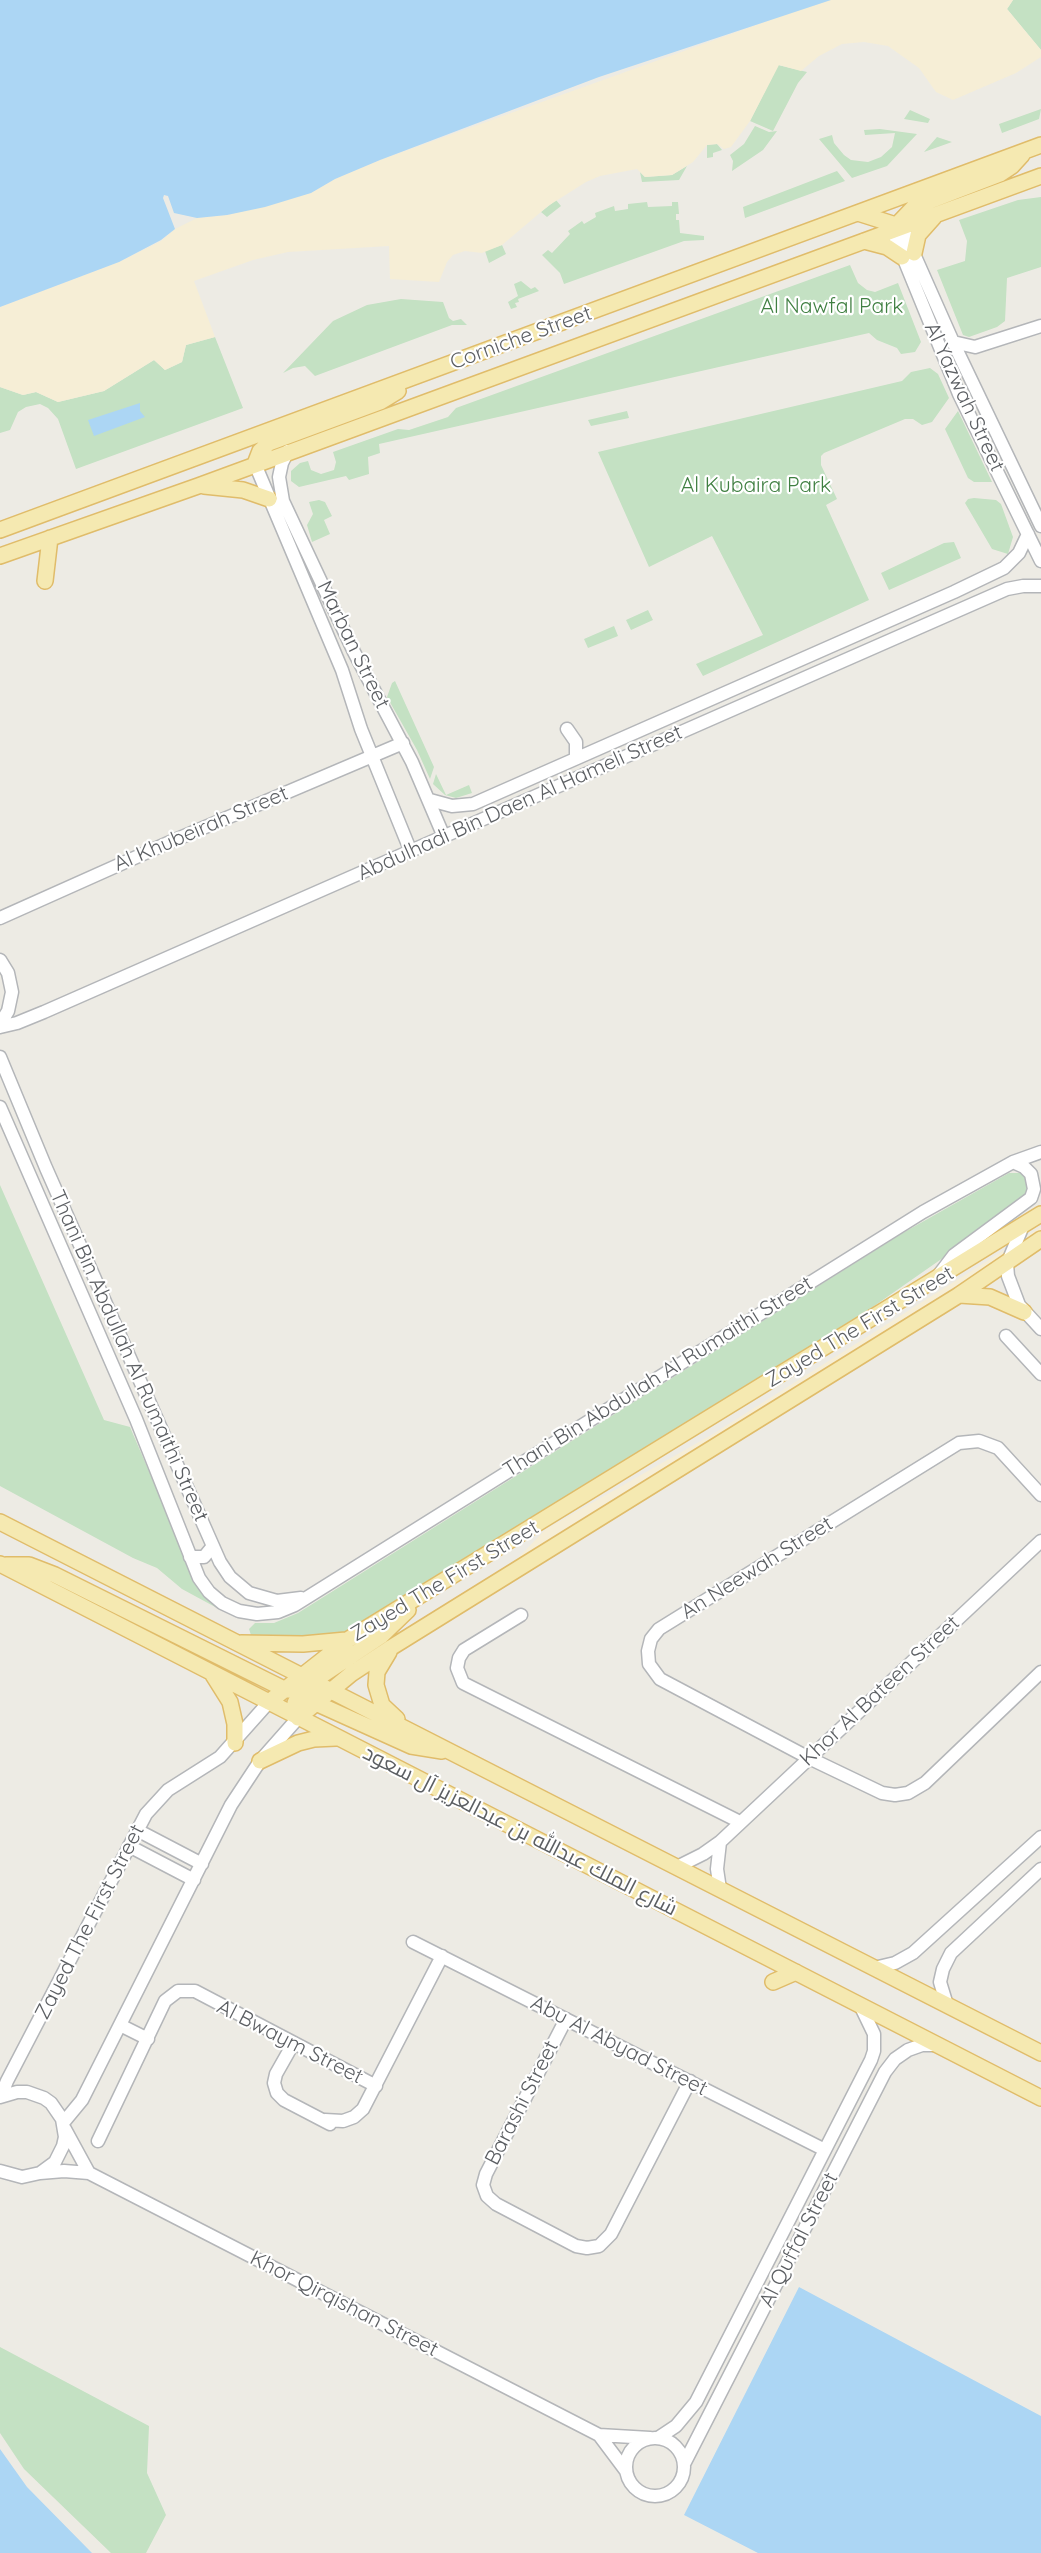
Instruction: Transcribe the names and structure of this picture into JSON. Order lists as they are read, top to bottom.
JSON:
{
  "streets": {
    "main road": ["Corniche Street", "Zayed The First Street", "شارع الملك عبدالله بن عبدالعزيز آل سعود"],
    "street": [
      "Al Yazwah Street",
      "Marban Street",
      "Abdulhadi Bin Daen Al Hameli Street",
      "Al Khubeirah Street",
      "Thani Bin Abdullah Al Rumaithi Street",
      "An Neewah Street",
      "Khor Al Bateen Street",
      "Al Bwaym Street",
      "Abu Al Abyad Street",
      "Barashi Street",
      "Al Quffal Street",
      "Khor Qirqishan Street"
    ]
  },
  "crossings": [
    ["Corniche Street", "Al Yazwah Street"],
    ["Corniche Street", "Marban Street"],
    ["Al Yazwah Street", "Abdulhadi Bin Daen Al Hameli Street"],
    ["Marban Street", "Abdulhadi Bin Daen Al Hameli Street"],
    ["Marban Street", "Al Khubeirah Street"],
    ["Zayed The First Street", "شارع الملك عبدالله بن عبدالعزيز آل سعود"],
    ["An Neewah Street", "Khor Al Bateen Street"],
    ["Khor Al Bateen Street", "شارع الملك عبدالله بن عبدالعزيز آل سعود"],
    ["شارع الملك عبدالله بن عبدالعزيز آل سعود", "Al Quffal Street"],
    ["Abu Al Abyad Street", "Barashi Street"],
    ["Abu Al Abyad Street", "Al Quffal Street"],
    ["Al Quffal Street", "Khor Qirqishan Street"]
  ],
  "parks": ["Al Nawfal Park", "Al Kubaira Park"]
}
